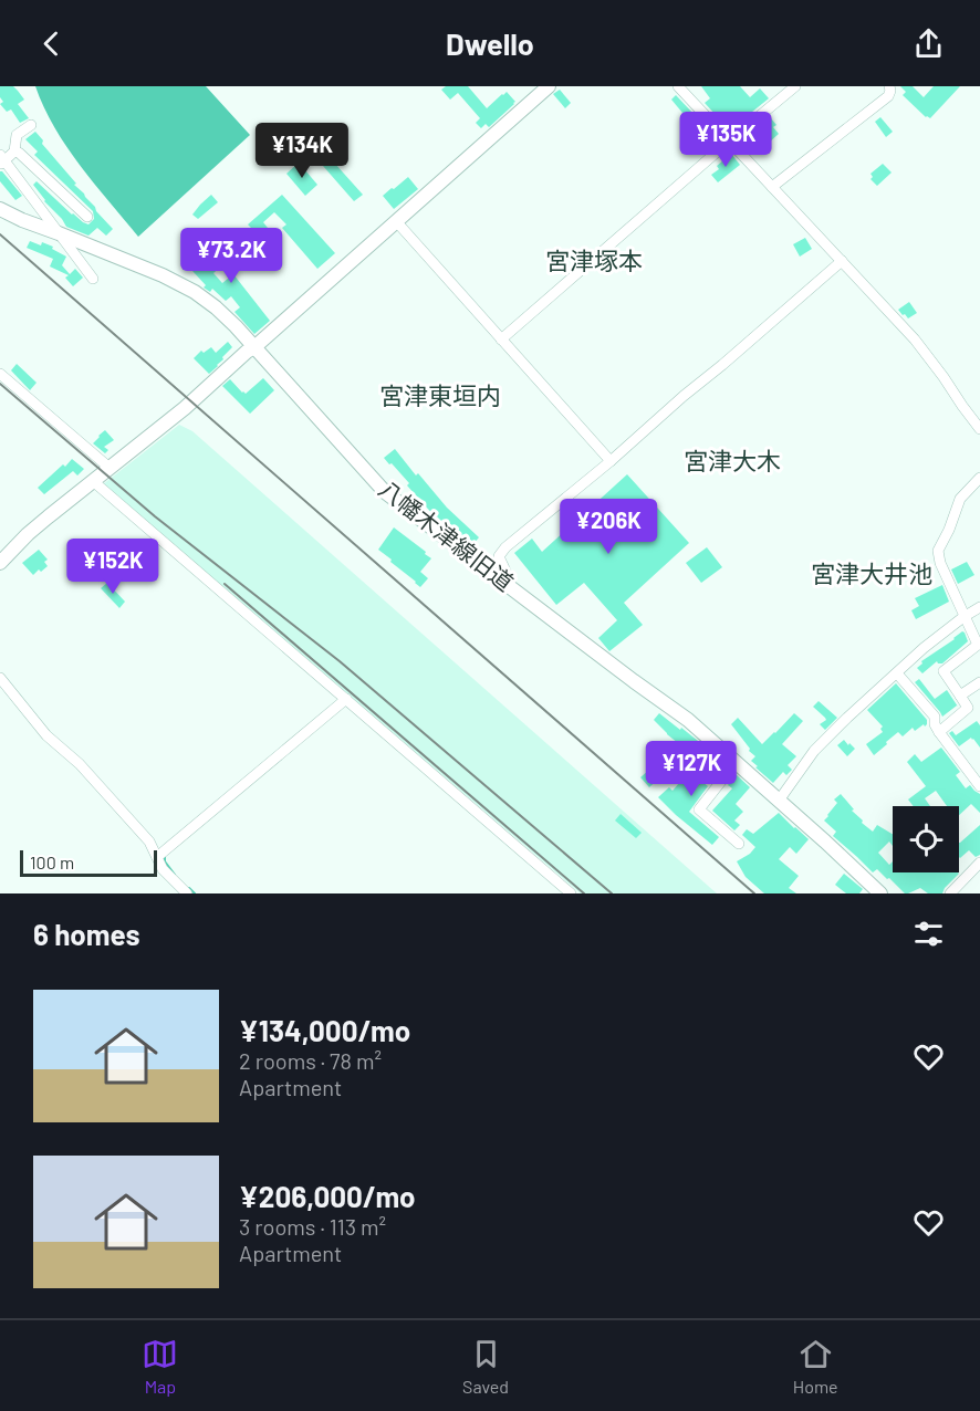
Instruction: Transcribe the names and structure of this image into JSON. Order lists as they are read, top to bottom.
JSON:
{
  "streets": {
    "street": ["八幡木津線旧道"]
  },
  "districts": [
    "宮津塚本",
    "宮津東垣内",
    "宮津大木",
    "宮津大井池"
  ],
  "scale_bar": "100 m",
  "page": {
    "header": "Dwello",
    "price": [
      "¥135K",
      "¥134K",
      "¥73.2K",
      "¥206K",
      "¥152K",
      "¥127K"
    ],
    "scale": "100 m",
    "heading": "6 homes",
    "list": [
      {
        "name": "¥134,000/mo",
        "note": "2 rooms · 78 m² · Apartment"
      },
      {
        "name": "¥206,000/mo",
        "note": "3 rooms · 113 m² · Apartment"
      }
    ],
    "tabs": ["Map", "Saved", "Home"]
  }
}
